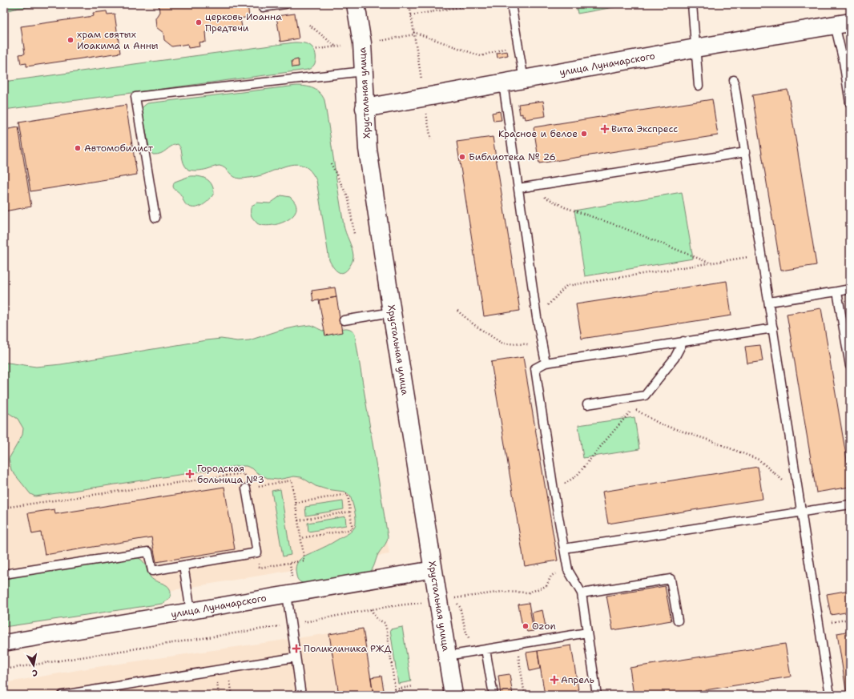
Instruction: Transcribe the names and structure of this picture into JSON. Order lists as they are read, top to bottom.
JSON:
{
  "streets": {
    "main road": ["улица Луначарского", "Хрустальная улица"]
  },
  "crossings": [
    ["улица Луначарского", "Хрустальная улица"]
  ],
  "places": {
    "other": [
      "церковь Иоанна Предтечи",
      "храм святых Иоакима и Анны",
      "Красное и белое",
      "Автомобилист",
      "Библиотека № 26",
      "Ozon"
    ],
    "health": [
      "Вита Экспресс",
      "Городская больница №3",
      "Поликлиника РЖД",
      "Апрель"
    ]
  },
  "north": "bottom"
}
